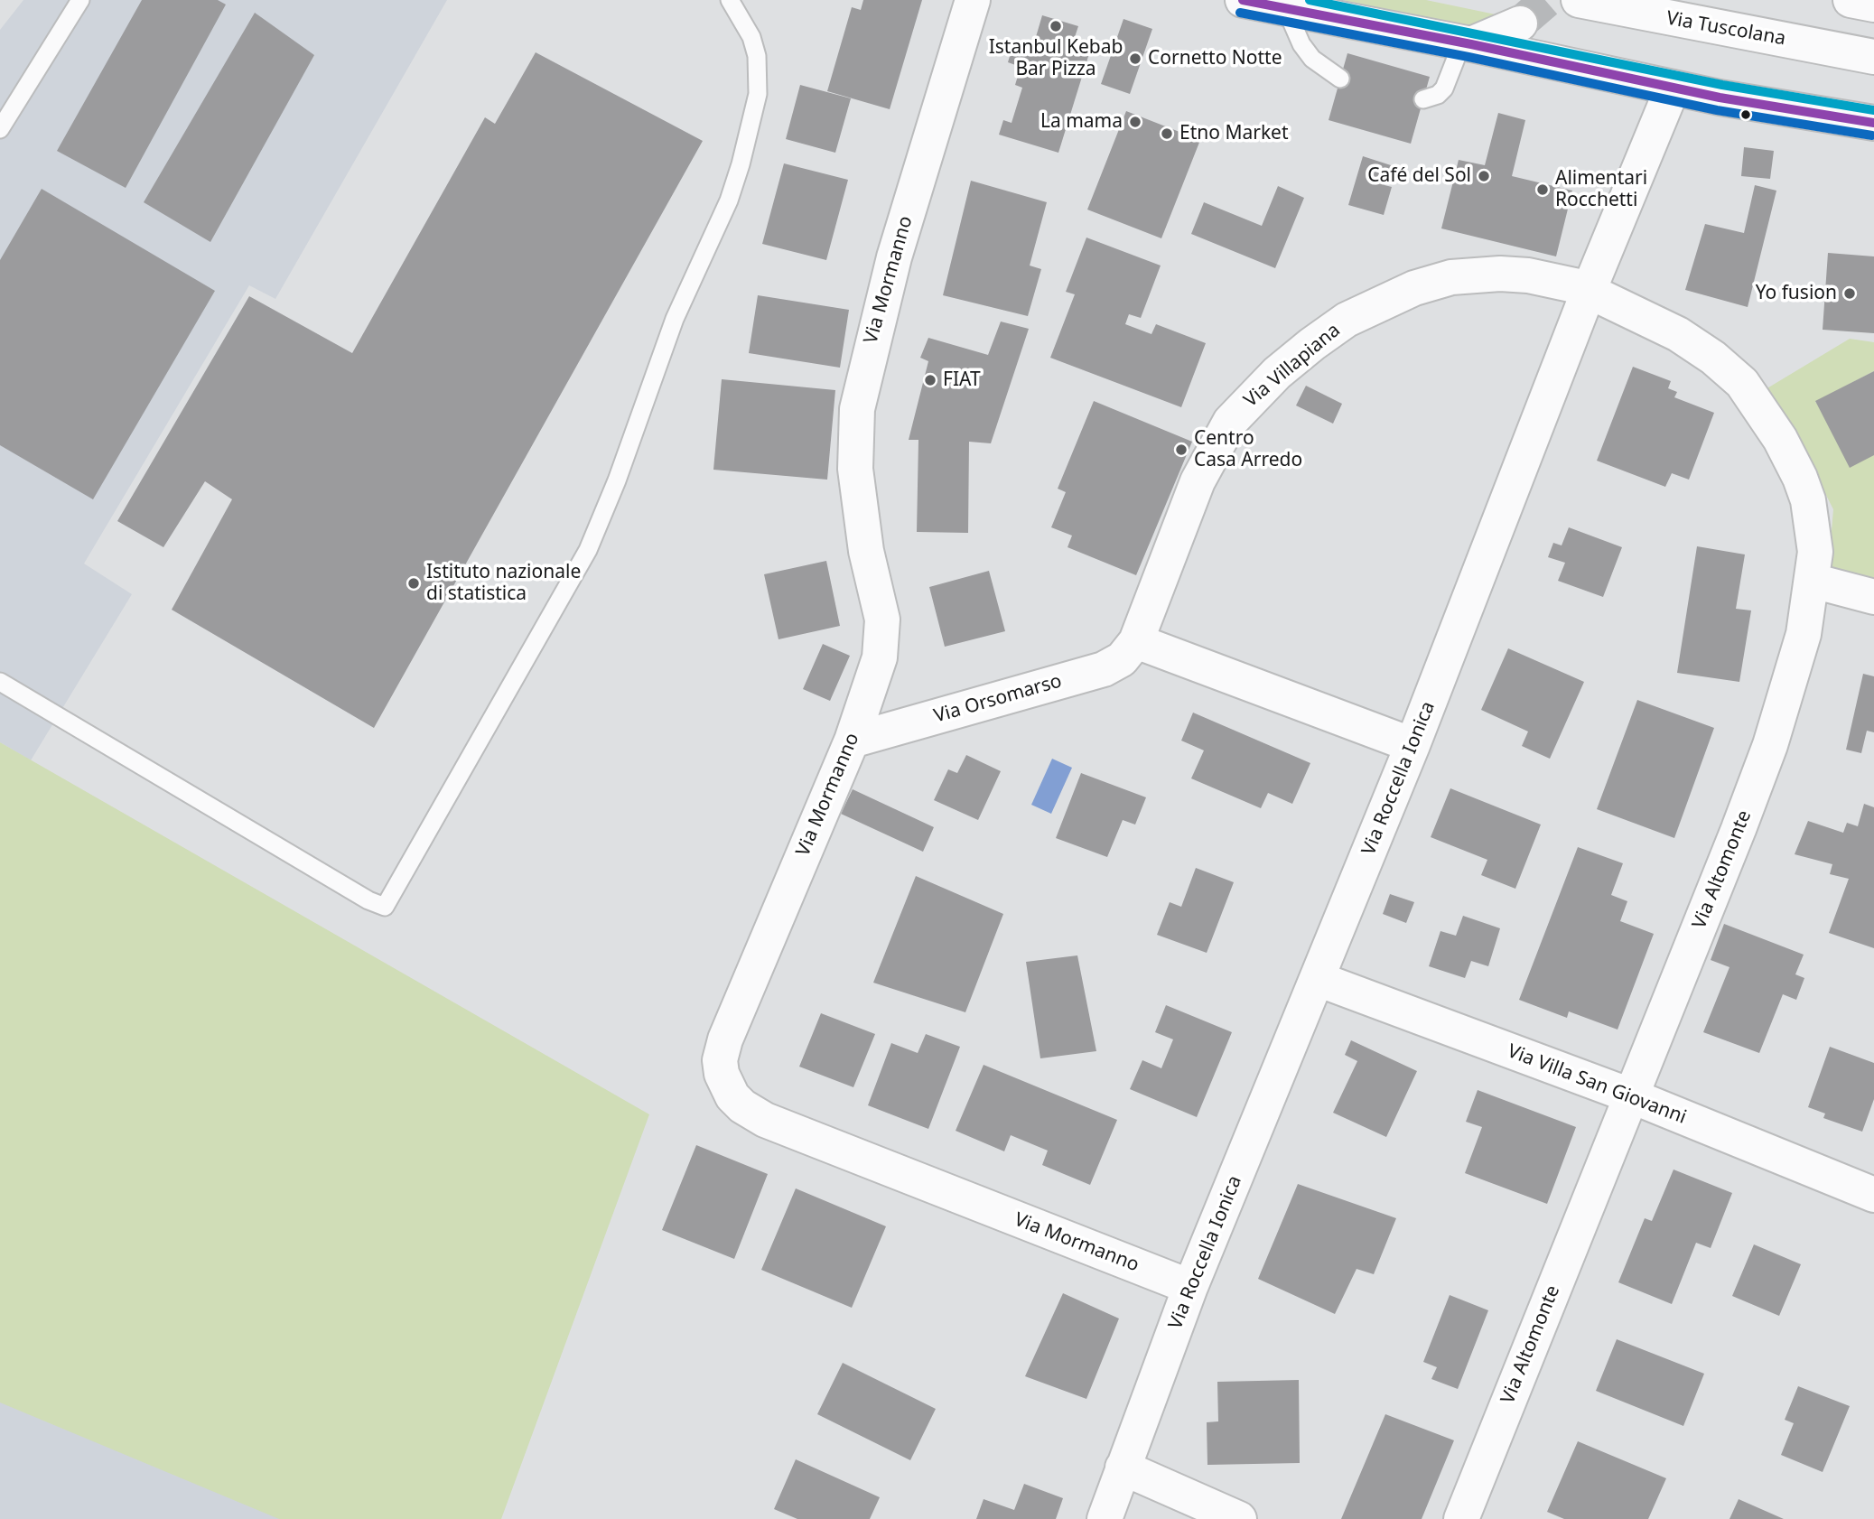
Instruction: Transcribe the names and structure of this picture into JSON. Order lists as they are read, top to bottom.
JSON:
{
  "streets": {
    "street": [
      "Via Tuscolana",
      "Via Mormanno",
      "Via Villapiana",
      "Via Orsomarso",
      "Via Roccella Ionica",
      "Via Altomonte",
      "Via Villa San Giovanni"
    ]
  },
  "crossings": [
    ["Via Mormanno", "Via Orsomarso"],
    ["Via Mormanno", "Via Roccella Ionica"],
    ["Via Villapiana", "Via Orsomarso"],
    ["Via Villapiana", "Via Roccella Ionica"],
    ["Via Villapiana", "Via Altomonte"],
    ["Via Roccella Ionica", "Via Altomonte"],
    ["Via Roccella Ionica", "Via Villa San Giovanni"],
    ["Via Altomonte", "Via Villa San Giovanni"]
  ],
  "places": [
    "Istanbul Kebab Bar Pizza",
    "Cornetto Notte",
    "La mama",
    "Etno Market",
    "Café del Sol",
    "Alimentari Rocchetti",
    "Yo fusion",
    "FIAT",
    "Centro Casa Arredo",
    "Istituto nazionale di statistica"
  ]
}
